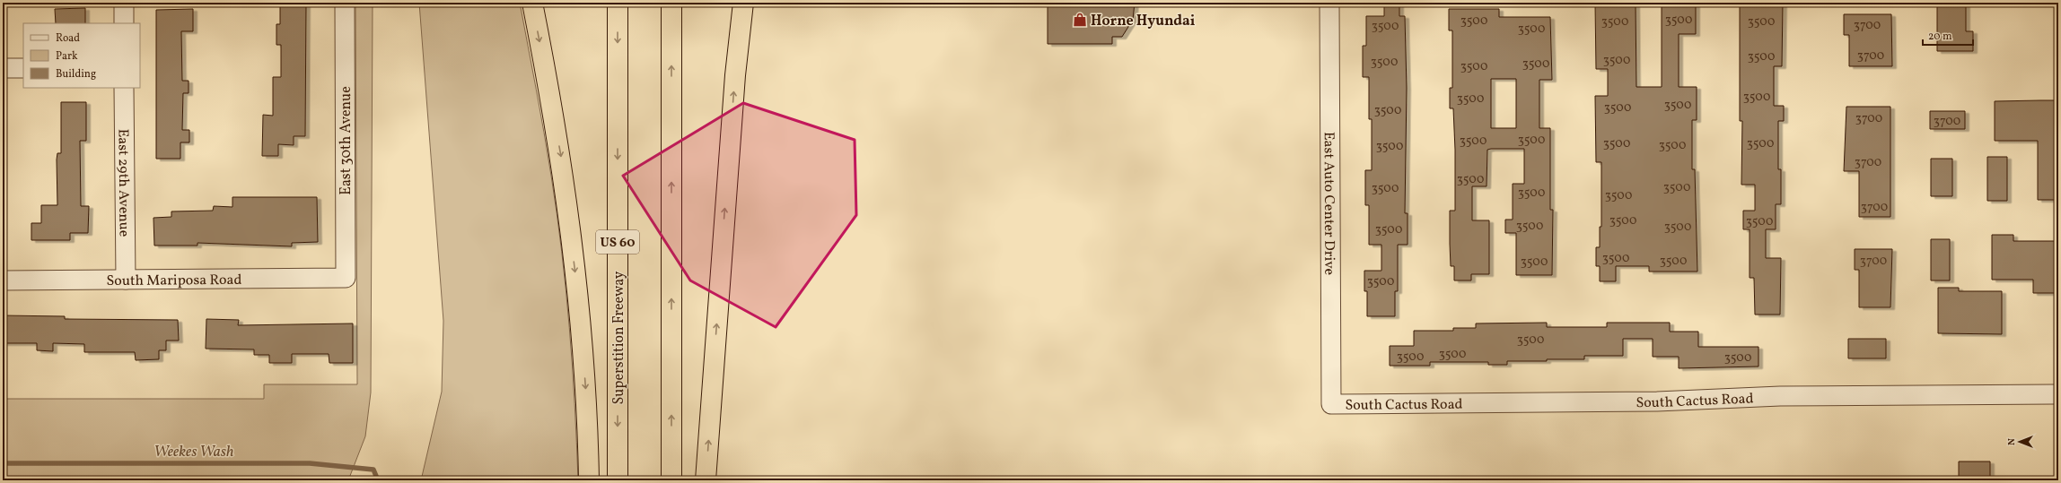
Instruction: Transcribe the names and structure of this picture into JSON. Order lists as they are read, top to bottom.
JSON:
{
  "streets": {
    "highway": ["US 60", "Superstition Freeway"],
    "street": [
      "East 30th Avenue",
      "East 29th Avenue",
      "East Auto Center Drive",
      "South Mariposa Road",
      "South Cactus Road"
    ]
  },
  "crossings": [
    ["East 30th Avenue", "South Mariposa Road"],
    ["East 29th Avenue", "South Mariposa Road"],
    ["East Auto Center Drive", "South Cactus Road"]
  ],
  "water": ["Weekes Wash"],
  "places": {
    "shop": ["Horne Hyundai"]
  },
  "house_numbers": [
    "3500",
    "3500",
    "3500",
    "3500",
    "3700",
    "3500",
    "3500",
    "3700",
    "3500",
    "3500",
    "3500",
    "3500",
    "3500",
    "3500",
    "3500",
    "3500",
    "3500",
    "3500",
    "3700",
    "3700",
    "3500",
    "3500",
    "3500",
    "3500",
    "3500",
    "3500",
    "3700",
    "3500",
    "3500",
    "3500",
    "3500",
    "3500",
    "3700",
    "3500",
    "3500",
    "3500",
    "3500",
    "3500",
    "3500",
    "3500",
    "3700",
    "3500",
    "3500",
    "3500",
    "3500",
    "3500",
    "3500"
  ],
  "legend": ["Road", "Park", "Building"],
  "scale_bar": "20 m",
  "north": "left"
}
